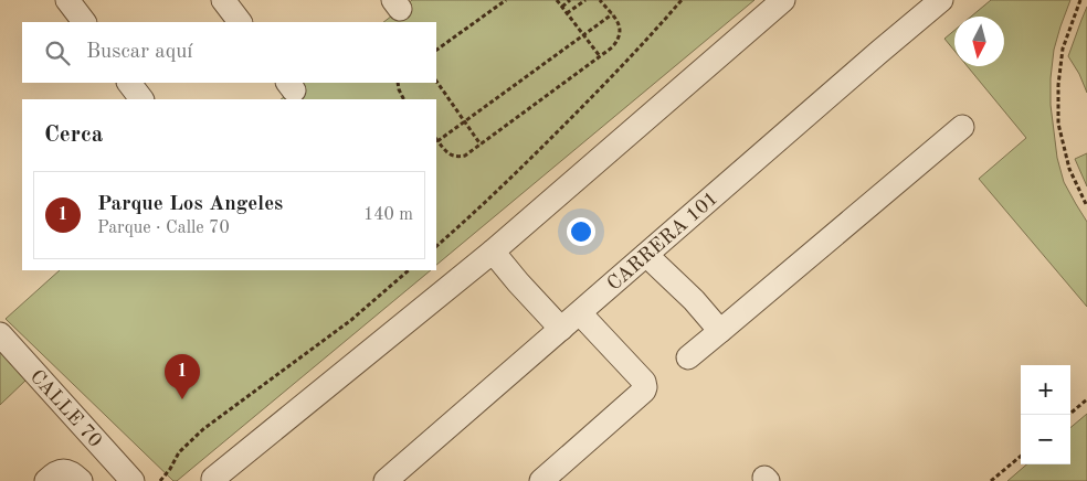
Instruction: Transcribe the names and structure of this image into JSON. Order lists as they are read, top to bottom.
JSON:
{
  "streets": {
    "street": ["CARRERA 101", "CALLE 70"]
  },
  "north": "bottom",
  "page": {
    "search": "Buscar aquí",
    "heading": "Cerca",
    "list": [
      {
        "mark": "1",
        "name": "Parque Los Angeles",
        "note": "Parque · Calle 70",
        "value": "140 m"
      }
    ],
    "pins": "1",
    "map_buttons": ["+", "−"]
  }
}
